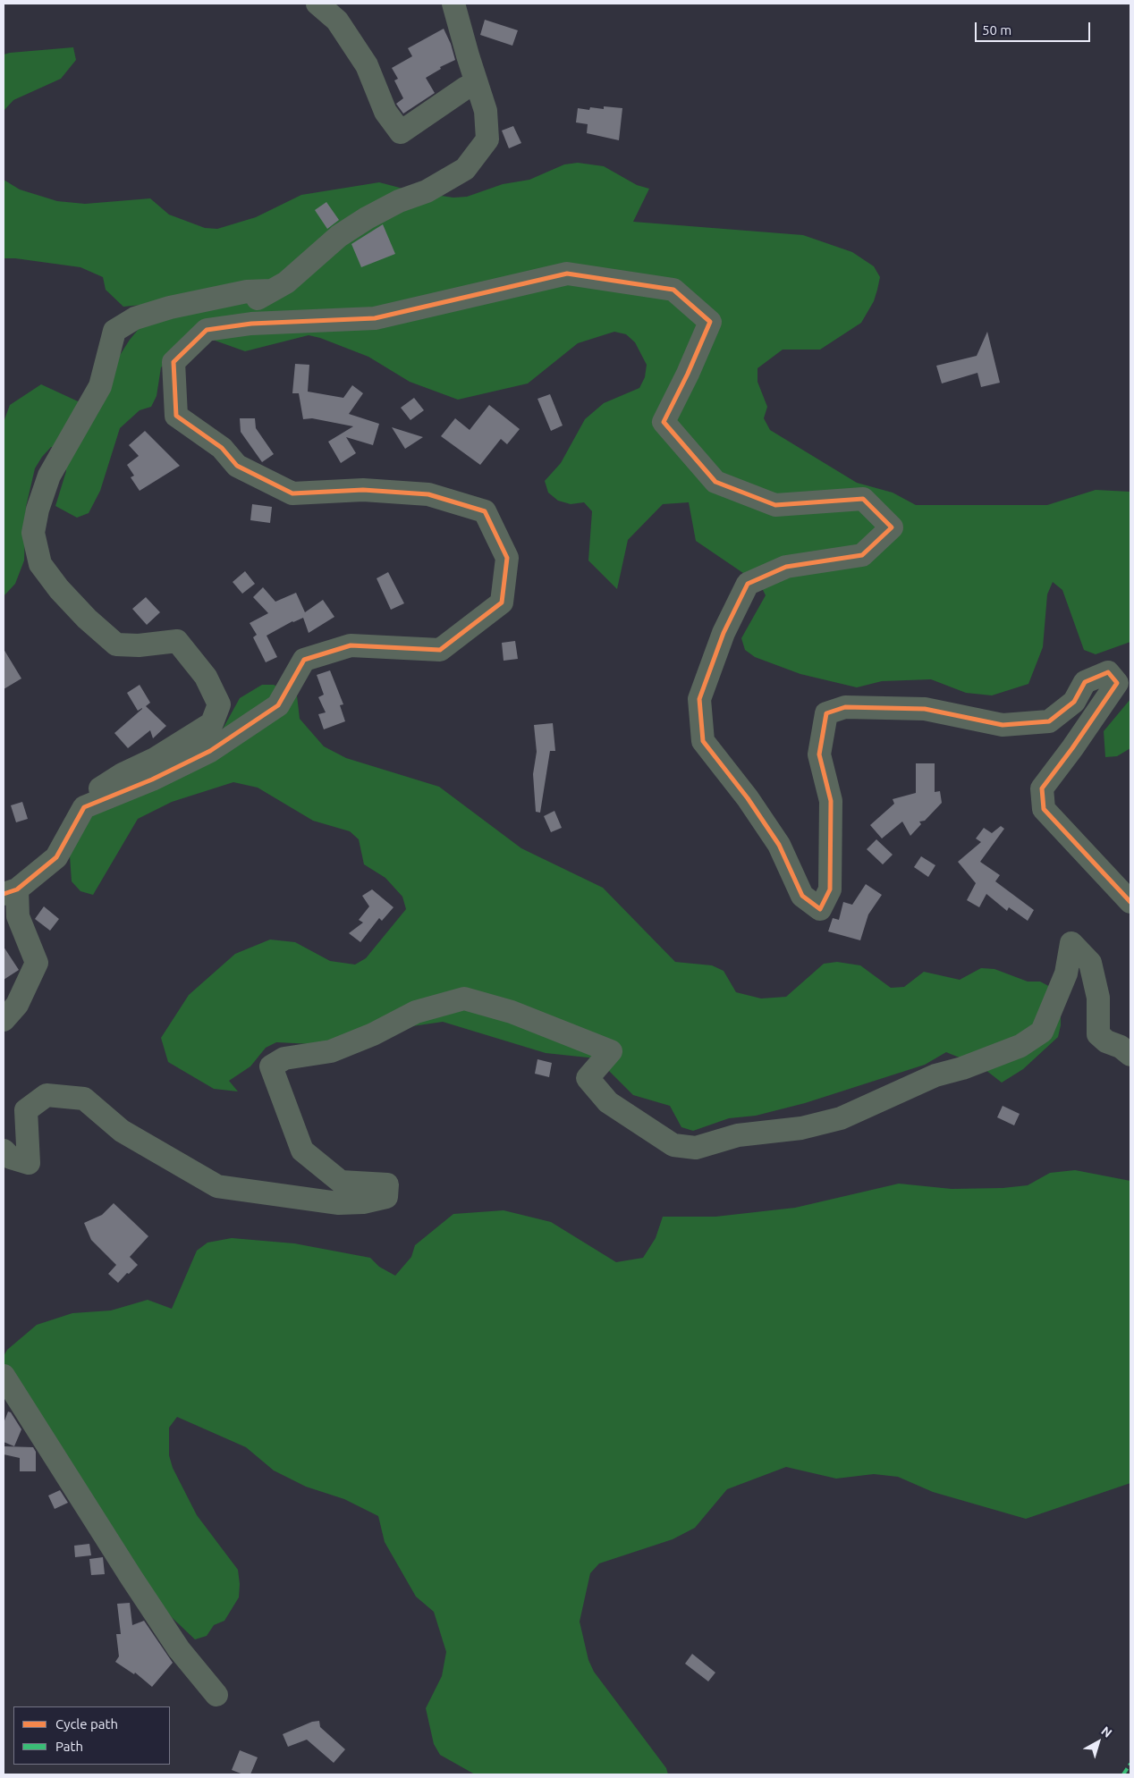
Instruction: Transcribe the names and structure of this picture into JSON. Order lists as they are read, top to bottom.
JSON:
{
  "legend": ["Cycle path", "Path"],
  "scale_bar": "50 m",
  "north": "top right"
}
